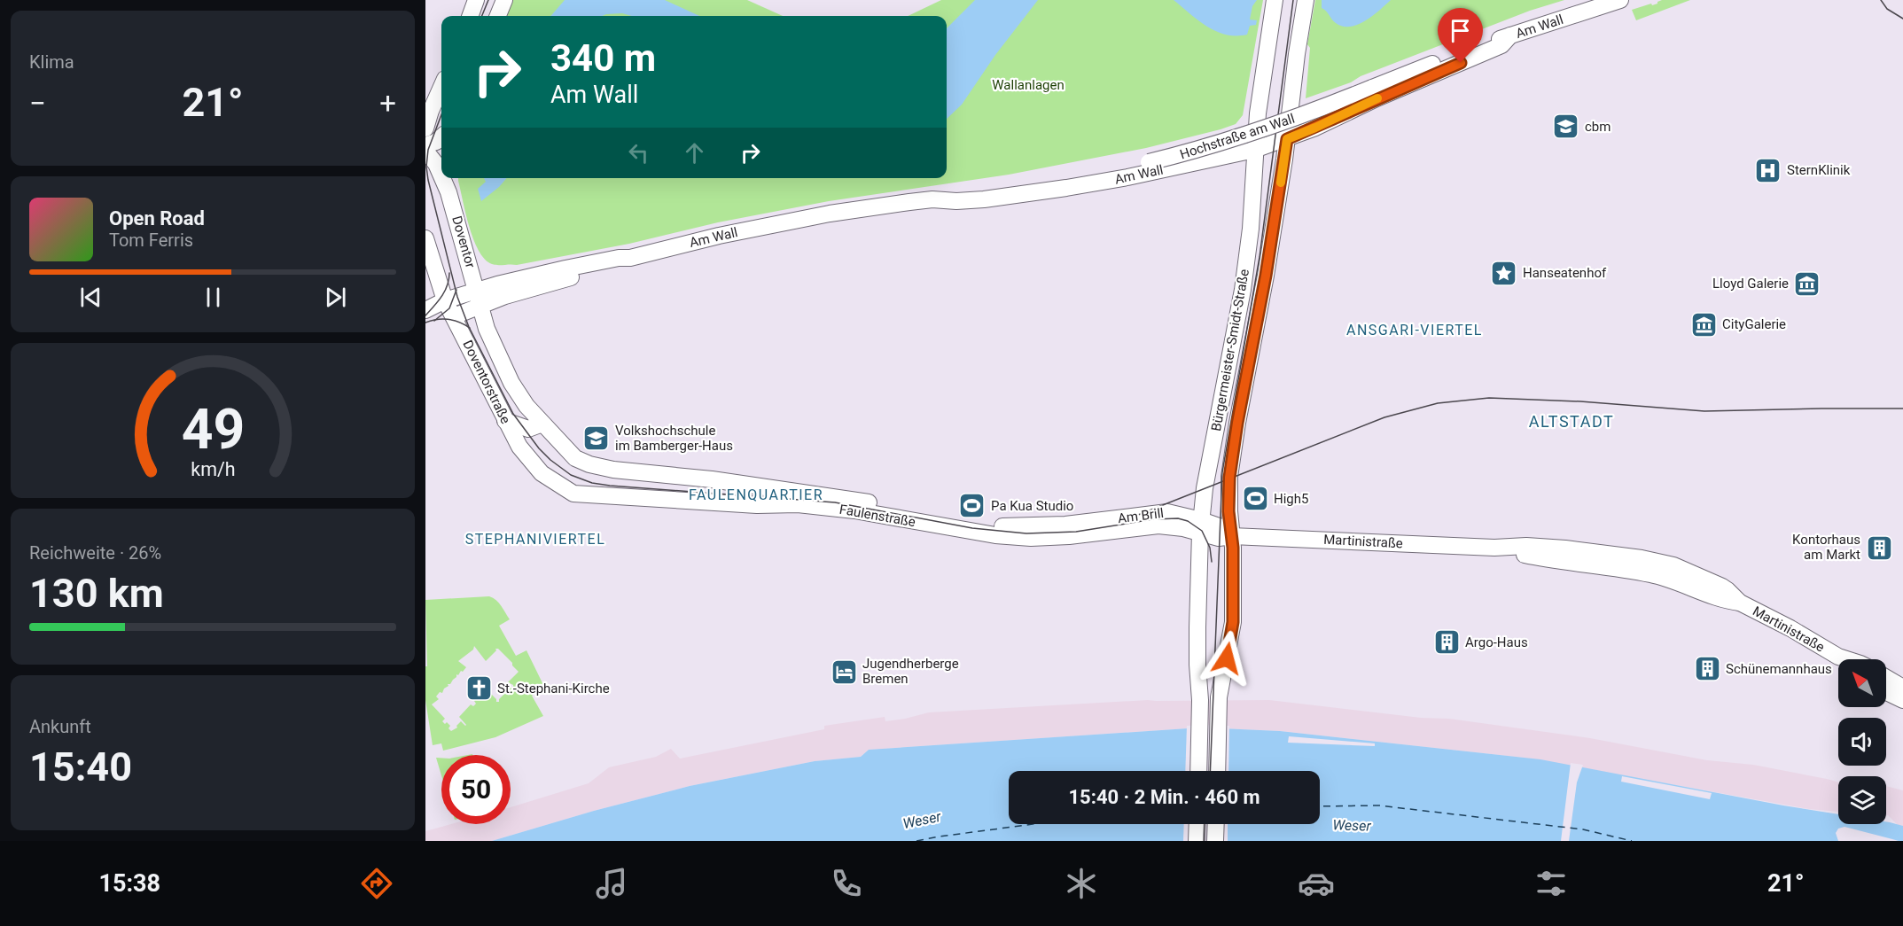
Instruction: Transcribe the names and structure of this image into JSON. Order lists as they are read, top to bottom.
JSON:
{
  "streets": {
    "main road": [
      "Am Wall",
      "Hochstraße am Wall",
      "Doventor",
      "Bürgermeister-Smidt-Straße",
      "Doventorstraße",
      "Faulenstraße",
      "Am Brill",
      "Martinistraße"
    ]
  },
  "crossings": [
    ["Am Wall", "Hochstraße am Wall"],
    ["Am Wall", "Doventor"],
    ["Am Wall", "Bürgermeister-Smidt-Straße"],
    ["Am Wall", "Doventorstraße"],
    ["Doventor", "Doventorstraße"],
    ["Bürgermeister-Smidt-Straße", "Am Brill"],
    ["Bürgermeister-Smidt-Straße", "Martinistraße"],
    ["Doventorstraße", "Faulenstraße"],
    ["Faulenstraße", "Am Brill"],
    ["Am Brill", "Martinistraße"]
  ],
  "districts": [
    "ANSGARI-VIERTEL",
    "ALTSTADT",
    "FAULENQUARTIER",
    "STEPHANIVIERTEL"
  ],
  "water": ["Weser"],
  "parks": ["Wallanlagen"],
  "places": {
    "school or university": ["cbm", "Volkshochschule im Bamberger-Haus"],
    "hospital": ["SternKlinik"],
    "place": ["Hanseatenhof"],
    "museum": ["Lloyd Galerie", "CityGalerie"],
    "sports": ["High5", "Pa Kua Studio"],
    "building": ["Kontorhaus am Markt", "Argo-Haus", "Schünemannhaus"],
    "hotel": ["Jugendherberge Bremen"],
    "church": ["St.-Stephani-Kirche"]
  },
  "north": "top left",
  "page": {
    "tile": [
      "Klima",
      ["Reichweite · 26%", "130 km"],
      ["Ankunft", "15:40"]
    ],
    "turn": ["340 m", "Am Wall"],
    "heat": ["−", "21°", "+"],
    "song": ["Open Road", "Tom Ferris"],
    "limit": "50",
    "trip": "15:40 · 2 Min. · 460 m",
    "tabs": ["15:38", "21°"],
    "gauge": ["49", "km/h"]
  }
}
